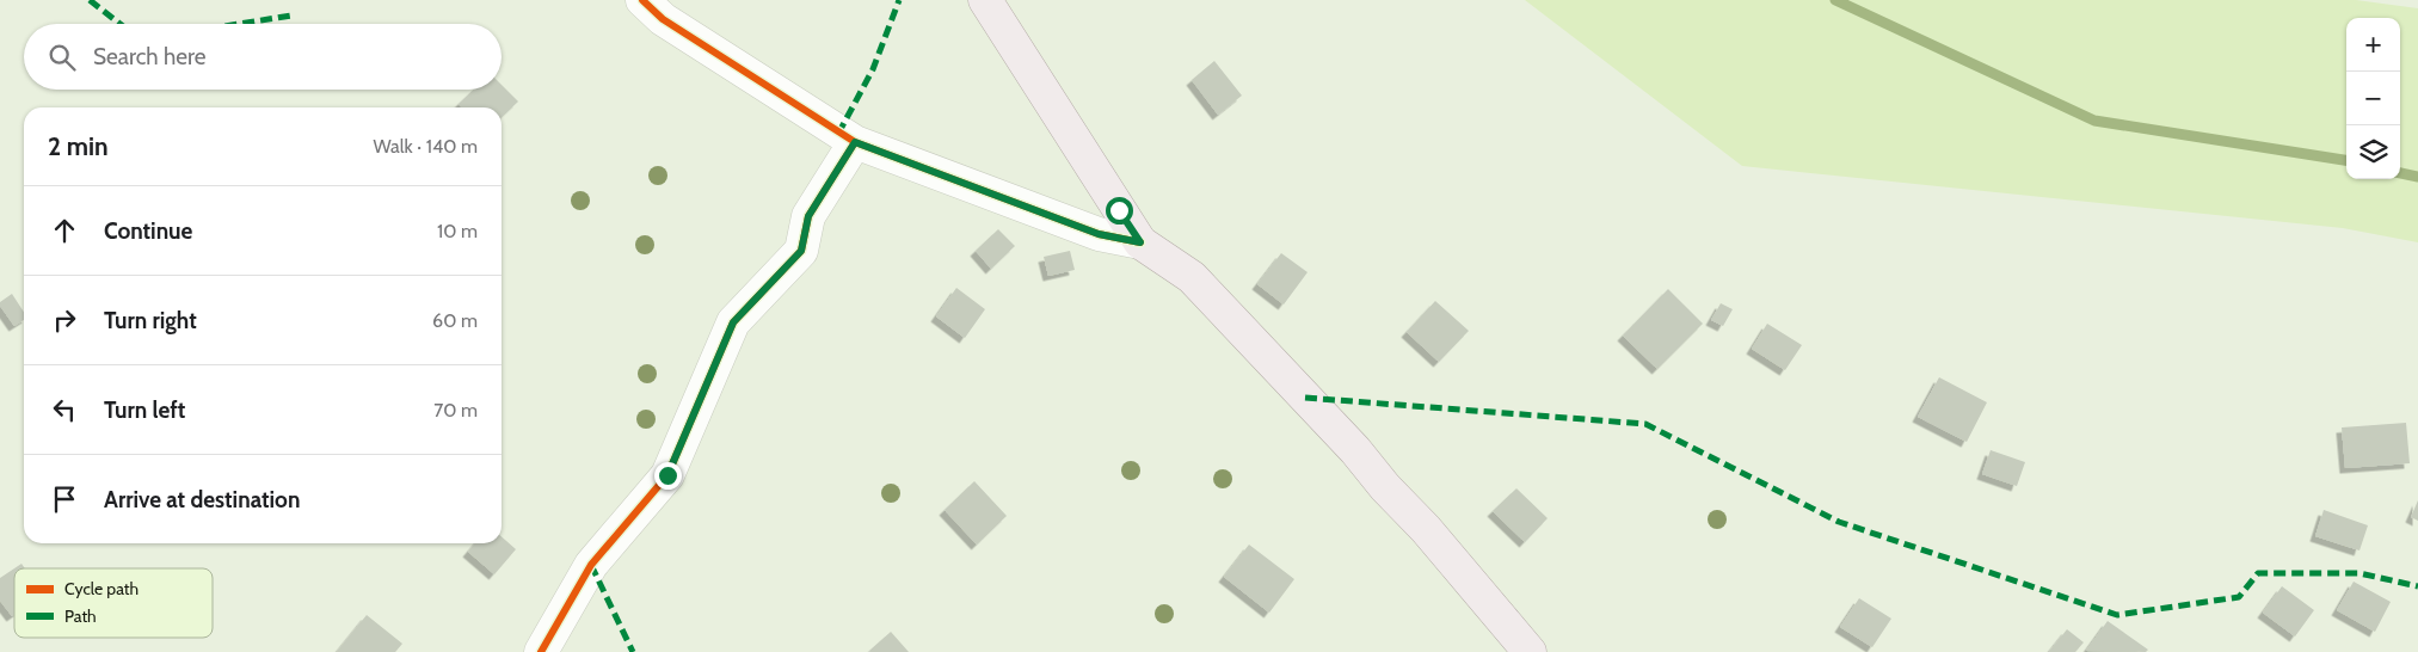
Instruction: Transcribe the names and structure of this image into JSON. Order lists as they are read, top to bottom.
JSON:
{
  "legend": ["Cycle path", "Path"],
  "page": {
    "map_buttons": ["+", "−"],
    "search": "Search here",
    "heading": ["2 min", "Walk · 140 m"],
    "list": [
      ["Continue", "10 m"],
      ["Turn right", "60 m"],
      ["Turn left", "70 m"],
      "Arrive at destination"
    ]
  }
}
